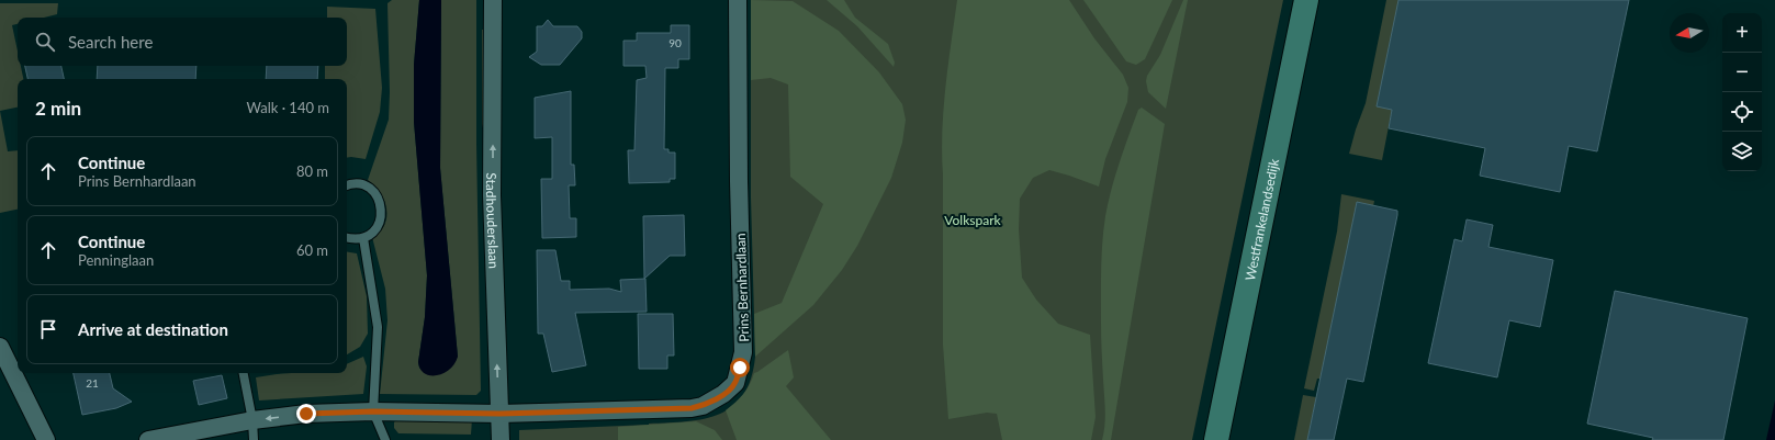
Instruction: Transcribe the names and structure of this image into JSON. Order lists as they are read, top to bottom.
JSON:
{
  "streets": {
    "street": ["Westfrankelandsedijk", "Stadhouderslaan", "Prins Bernhardlaan"]
  },
  "crossings": [
    ["Stadhouderslaan", "Prins Bernhardlaan"]
  ],
  "one_way": ["Stadhouderslaan"],
  "parks": ["Volkspark"],
  "house_numbers": ["90", "21"],
  "north": "left",
  "page": {
    "map_buttons": ["+", "−"],
    "search": "Search here",
    "heading": ["2 min", "Walk · 140 m"],
    "list": [
      ["Continue", "Prins Bernhardlaan", "80 m"],
      ["Continue", "Penninglaan", "60 m"],
      "Arrive at destination"
    ]
  }
}
